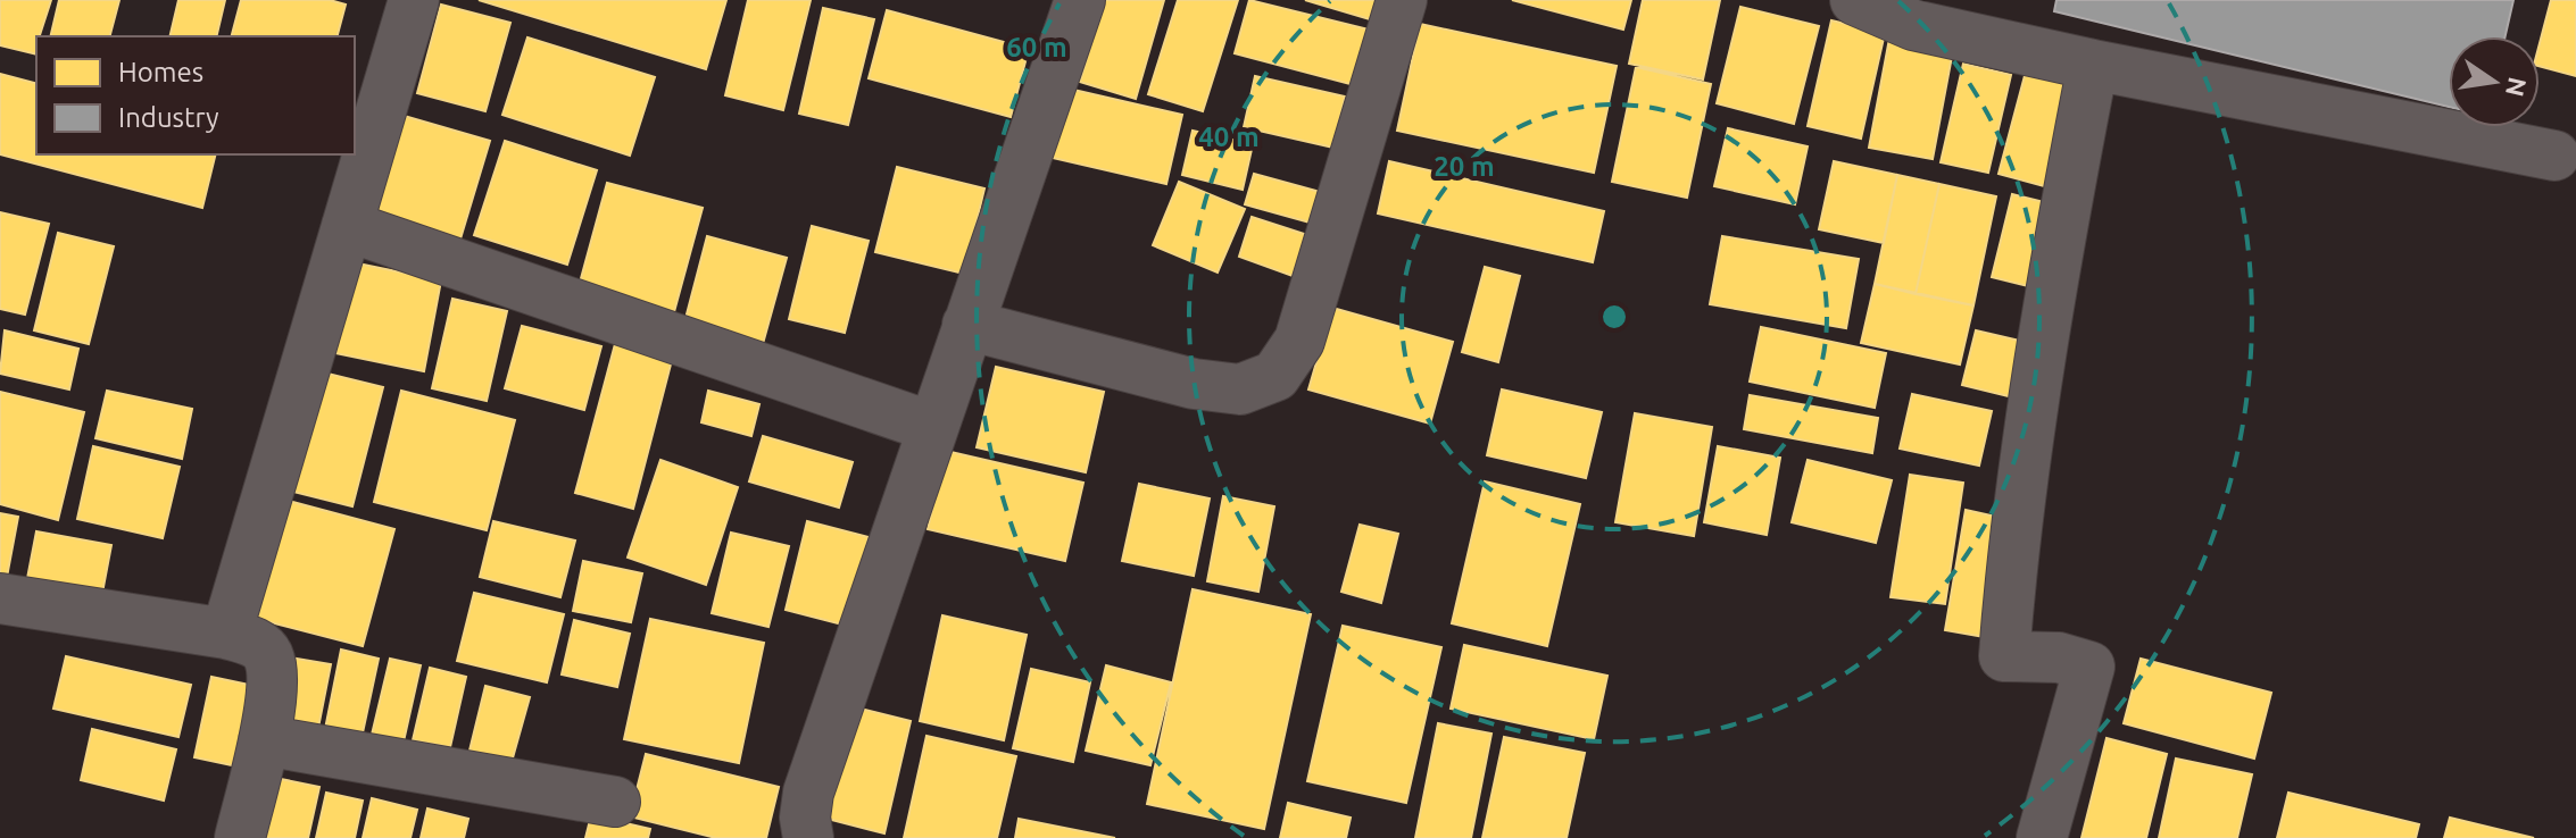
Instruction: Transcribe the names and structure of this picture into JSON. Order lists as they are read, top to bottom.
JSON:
{
  "legend": ["Homes", "Industry"],
  "north": "right",
  "rings": ["60 m", "40 m", "20 m"]
}
